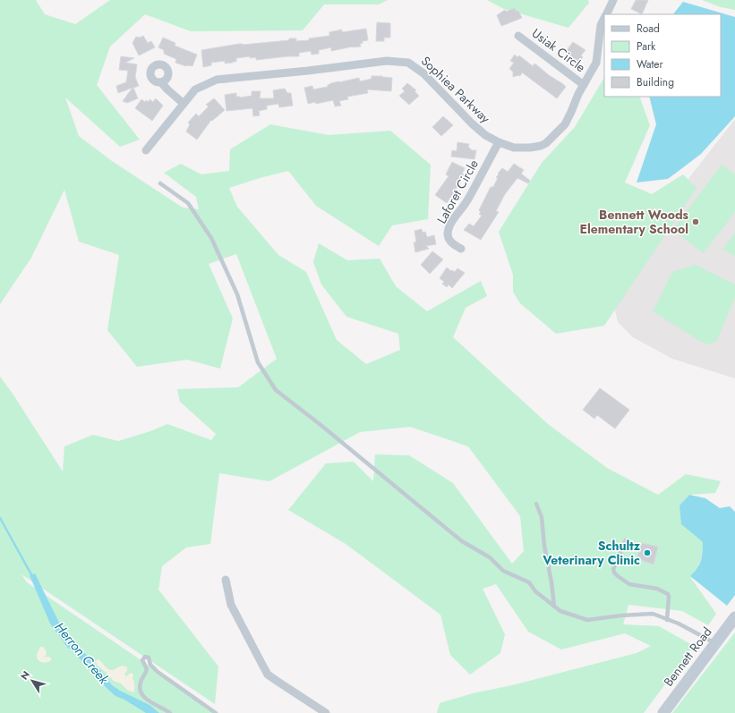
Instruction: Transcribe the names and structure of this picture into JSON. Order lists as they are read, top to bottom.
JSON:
{
  "streets": {
    "street": [
      "Usiak Circle",
      "Sophiea Parkway",
      "Laforet Circle",
      "Bennett Road"
    ]
  },
  "crossings": [
    ["Usiak Circle", "Sophiea Parkway"],
    ["Sophiea Parkway", "Laforet Circle"]
  ],
  "water": ["Herron Creek"],
  "places": ["Bennett Woods Elementary School", "Schultz Veterinary Clinic"],
  "legend": [
    "Road",
    "Park",
    "Water",
    "Building"
  ],
  "north": "top left"
}
